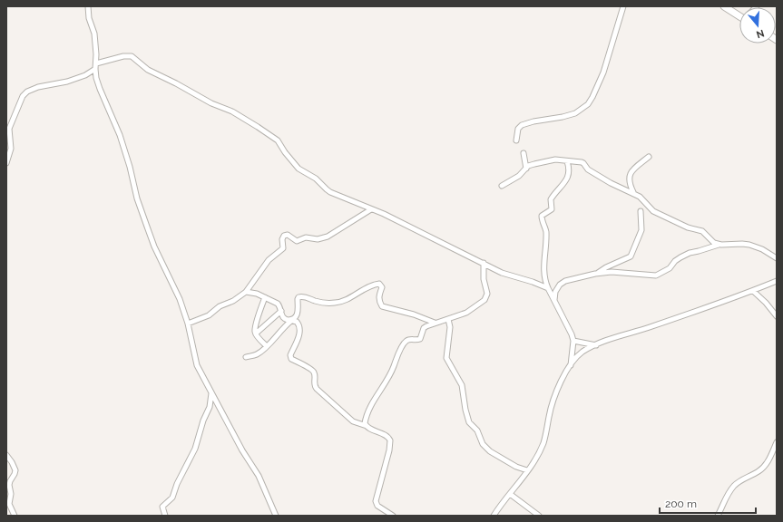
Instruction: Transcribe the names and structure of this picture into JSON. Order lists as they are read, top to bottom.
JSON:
{
  "scale_bar": "200 m",
  "north": "bottom"
}
